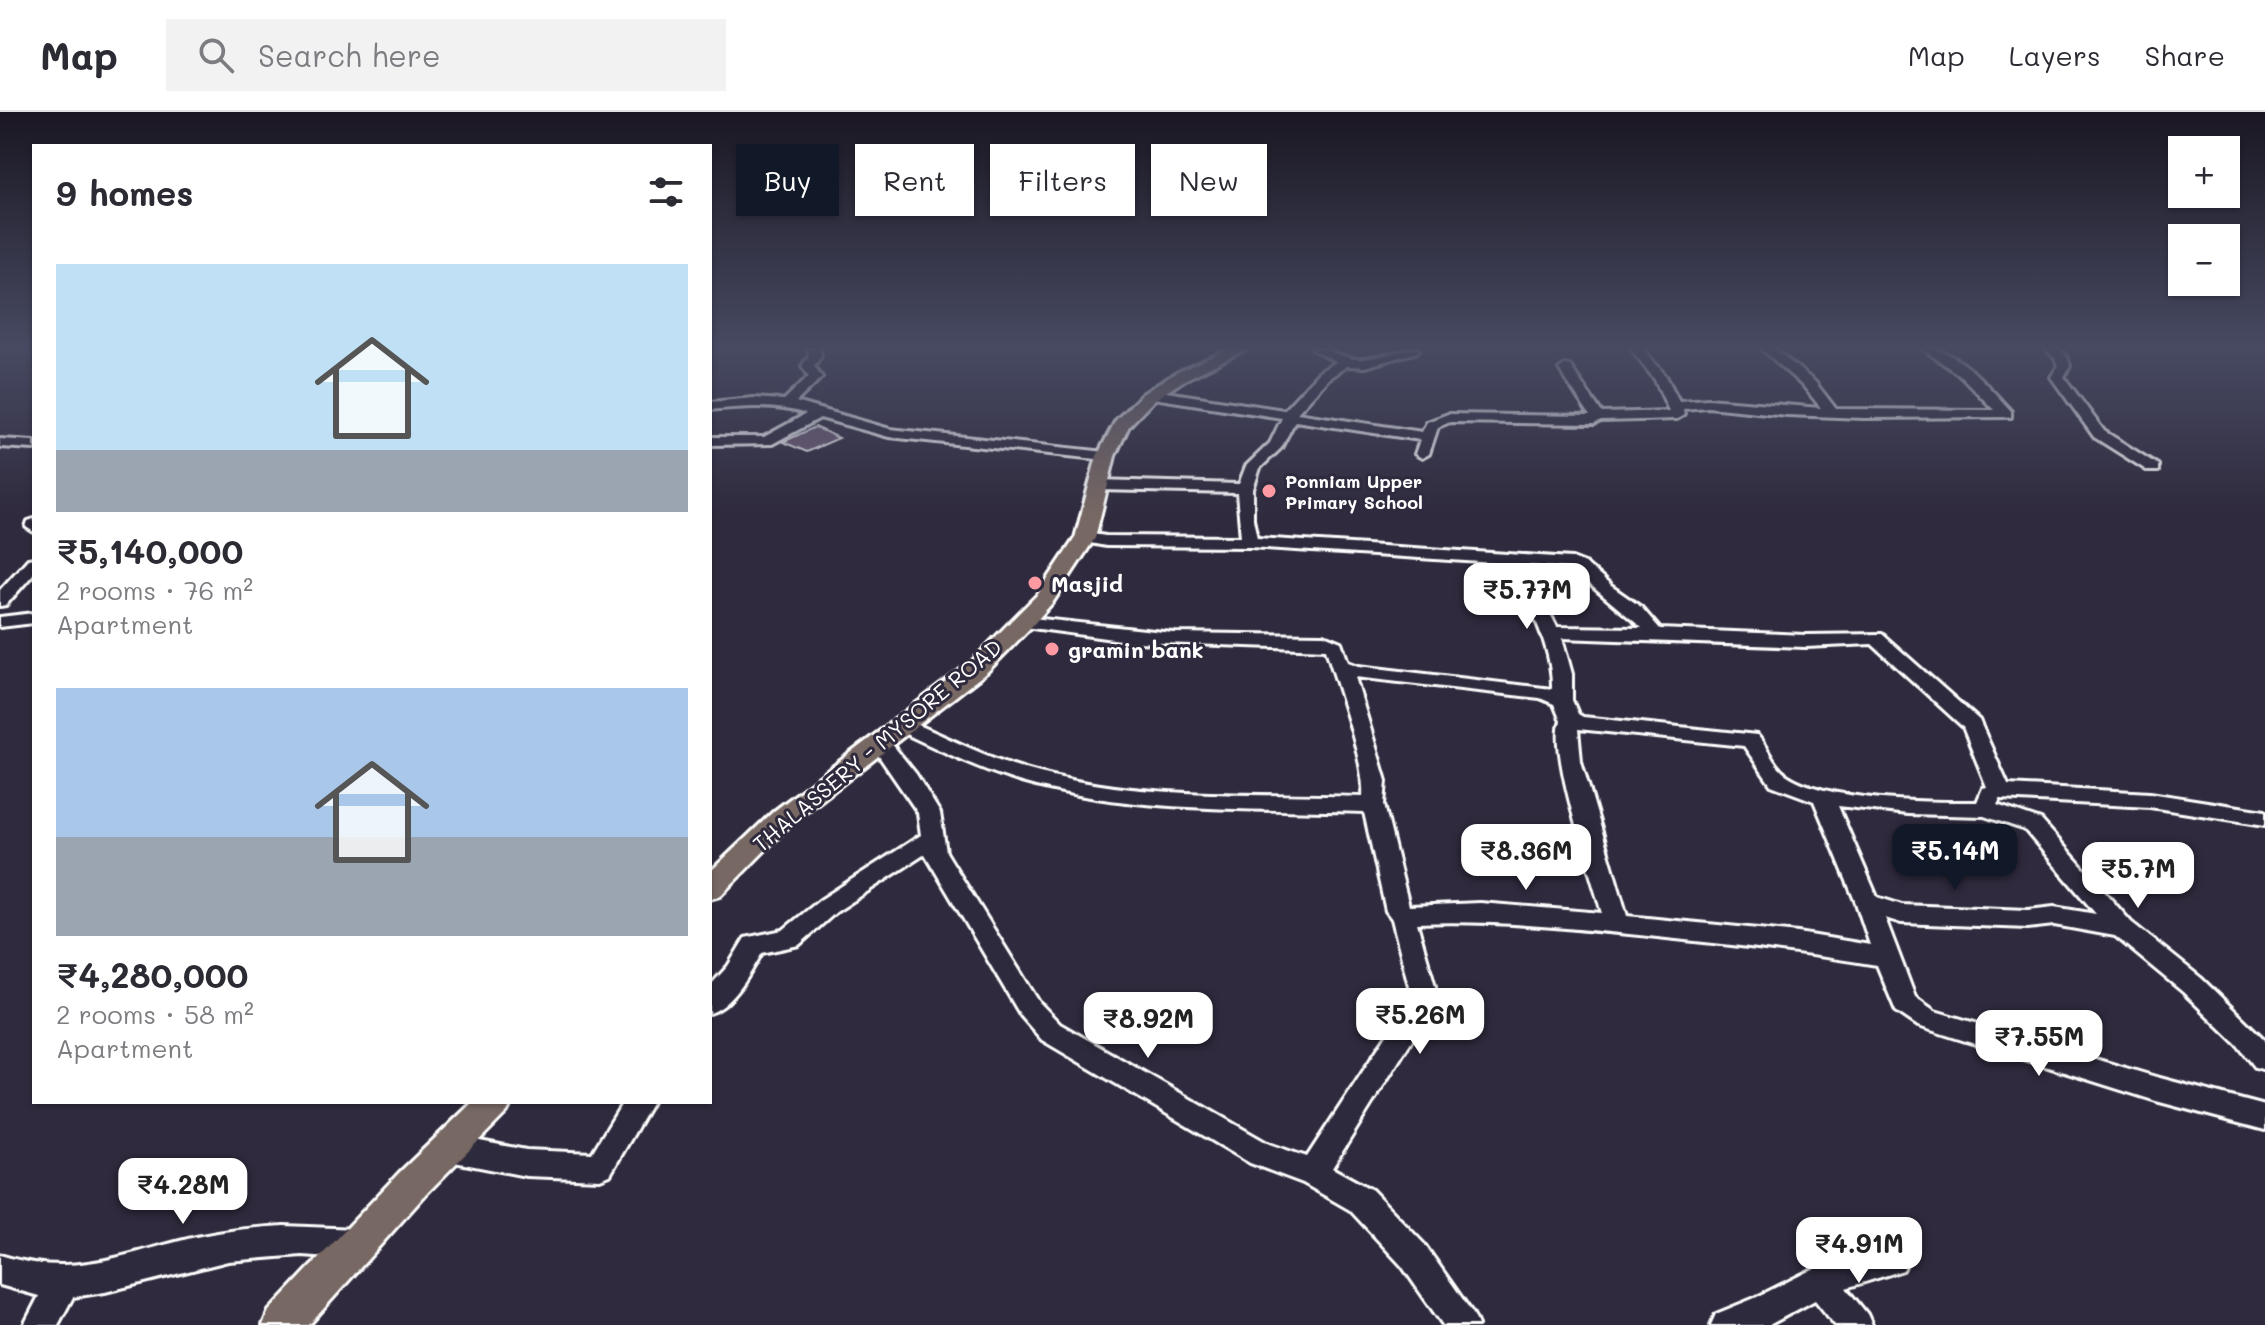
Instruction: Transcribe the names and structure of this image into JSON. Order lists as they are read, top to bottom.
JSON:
{
  "streets": {
    "main road": ["THALASSERY - MYSORE ROAD"]
  },
  "places": ["Ponniam Upper Primary School", "Masjid", "gramin bank"],
  "page": {
    "header": "Map",
    "search": "Search here",
    "nav": ["Map", "Layers", "Share"],
    "map_buttons": ["+", "−"],
    "chip": [
      "Buy",
      "Rent",
      "Filters",
      "New"
    ],
    "heading": "9 homes",
    "list": [
      {
        "name": "₹5,140,000",
        "note": "2 rooms · 76 m² · Apartment"
      },
      {
        "name": "₹4,280,000",
        "note": "2 rooms · 58 m² · Apartment"
      }
    ],
    "price": [
      "₹5.77M",
      "₹8.36M",
      "₹5.14M",
      "₹5.7M",
      "₹5.26M",
      "₹8.92M",
      "₹7.55M",
      "₹4.28M",
      "₹4.91M"
    ]
  }
}
